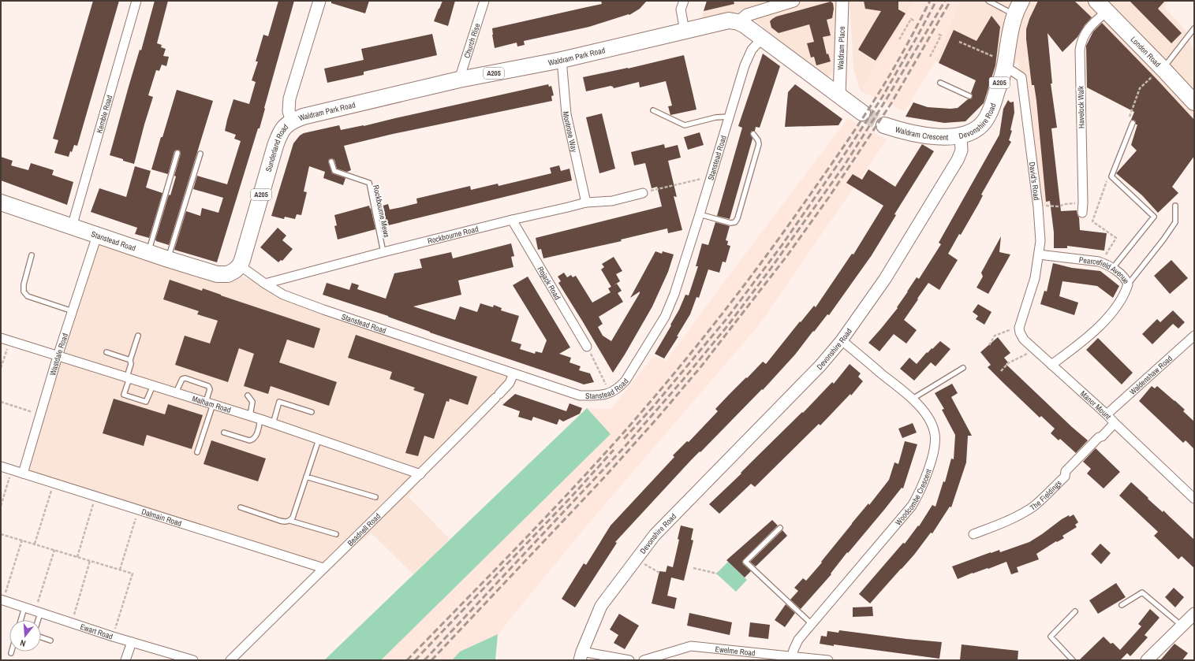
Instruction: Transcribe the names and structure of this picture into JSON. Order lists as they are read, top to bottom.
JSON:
{
  "streets": {
    "highway": [
      "London Road",
      "Waldram Park Road",
      "A205",
      "Devonshire Road",
      "Waldram Crescent",
      "Sunderland Road",
      "Stanstead Road"
    ],
    "street": [
      "Church Rise",
      "Waldram Place",
      "Havelock Walk",
      "Kemble Road",
      "Montrose Way",
      "David's Road",
      "Rockbourne Road",
      "Pearcefield Avenue",
      "Rojack Road",
      "Wastdale Road",
      "Waldenshaw Road",
      "Malham Road",
      "Manor Mount",
      "The Fieldings",
      "Woodcombe Crescent",
      "Dalmain Road",
      "Beadnell Road",
      "Ewart Road",
      "Ewelme Road"
    ],
    "lane": ["Rockbourne Mews"]
  },
  "crossings": [
    ["Church Rise", "Waldram Park Road"],
    ["London Road", "Havelock Walk"],
    ["Waldram Park Road", "Montrose Way"],
    ["Waldram Park Road", "Sunderland Road"],
    ["Kemble Road", "Stanstead Road"],
    ["Devonshire Road", "Waldram Crescent"],
    ["Devonshire Road", "David's Road"],
    ["Devonshire Road", "Woodcombe Crescent"],
    ["Montrose Way", "Rockbourne Road"],
    ["Sunderland Road", "Stanstead Road"],
    ["Stanstead Road", "Rockbourne Road"],
    ["Stanstead Road", "Wastdale Road"],
    ["Stanstead Road", "Beadnell Road"],
    ["David's Road", "Pearcefield Avenue"],
    ["David's Road", "Manor Mount"],
    ["Rockbourne Mews", "Rockbourne Road"],
    ["Rockbourne Road", "Rojack Road"],
    ["Pearcefield Avenue", "Manor Mount"],
    ["Wastdale Road", "Malham Road"],
    ["Wastdale Road", "Dalmain Road"],
    ["Waldenshaw Road", "Manor Mount"],
    ["Malham Road", "Beadnell Road"],
    ["Manor Mount", "The Fieldings"],
    ["Woodcombe Crescent", "Ewelme Road"],
    ["Dalmain Road", "Beadnell Road"]
  ],
  "north": "bottom"
}
